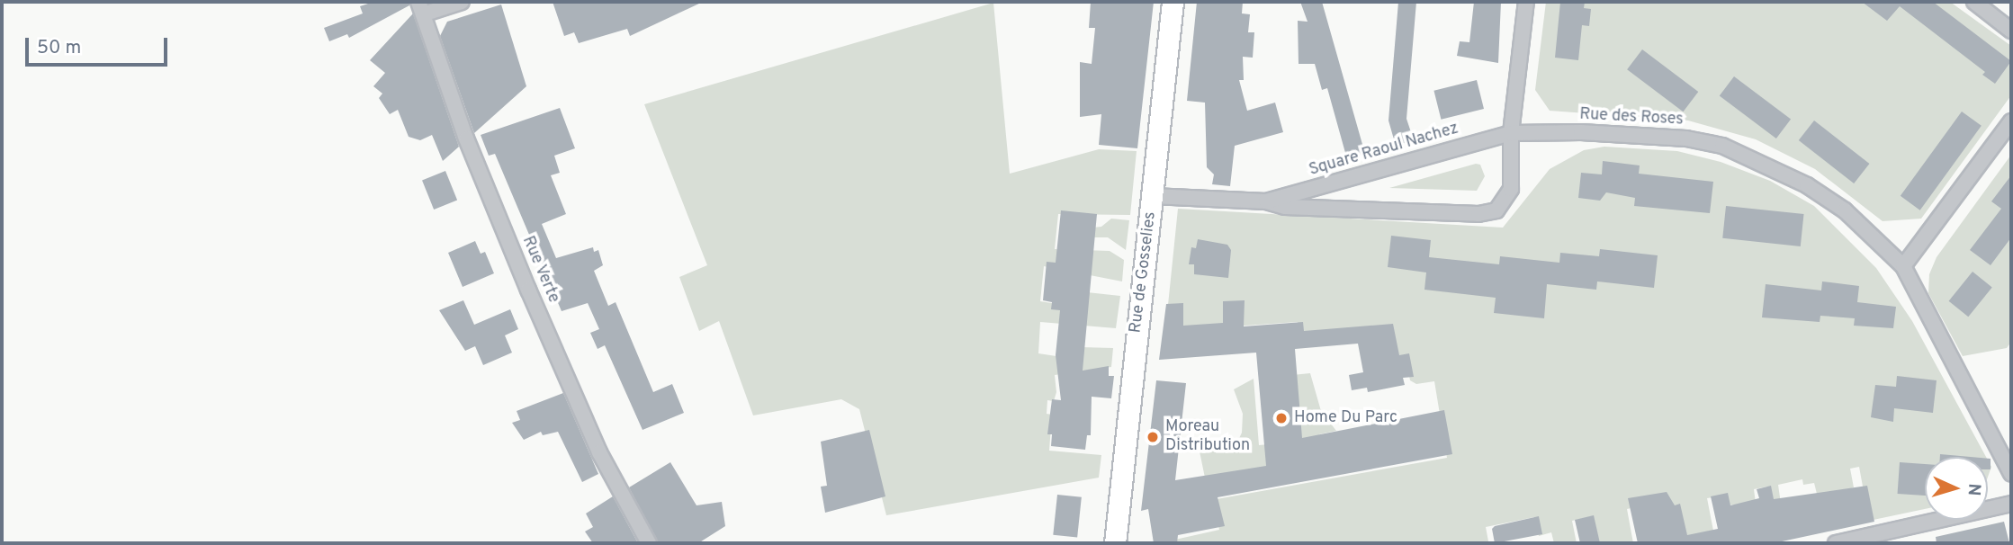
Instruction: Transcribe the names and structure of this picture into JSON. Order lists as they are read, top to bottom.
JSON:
{
  "streets": {
    "main road": ["Rue de Gosselies"],
    "street": ["Rue des Roses", "Square Raoul Nachez", "Rue Verte"]
  },
  "crossings": [
    ["Rue des Roses", "Square Raoul Nachez"]
  ],
  "places": ["Home Du Parc", "Moreau Distribution"],
  "scale_bar": "50 m",
  "north": "right"
}
